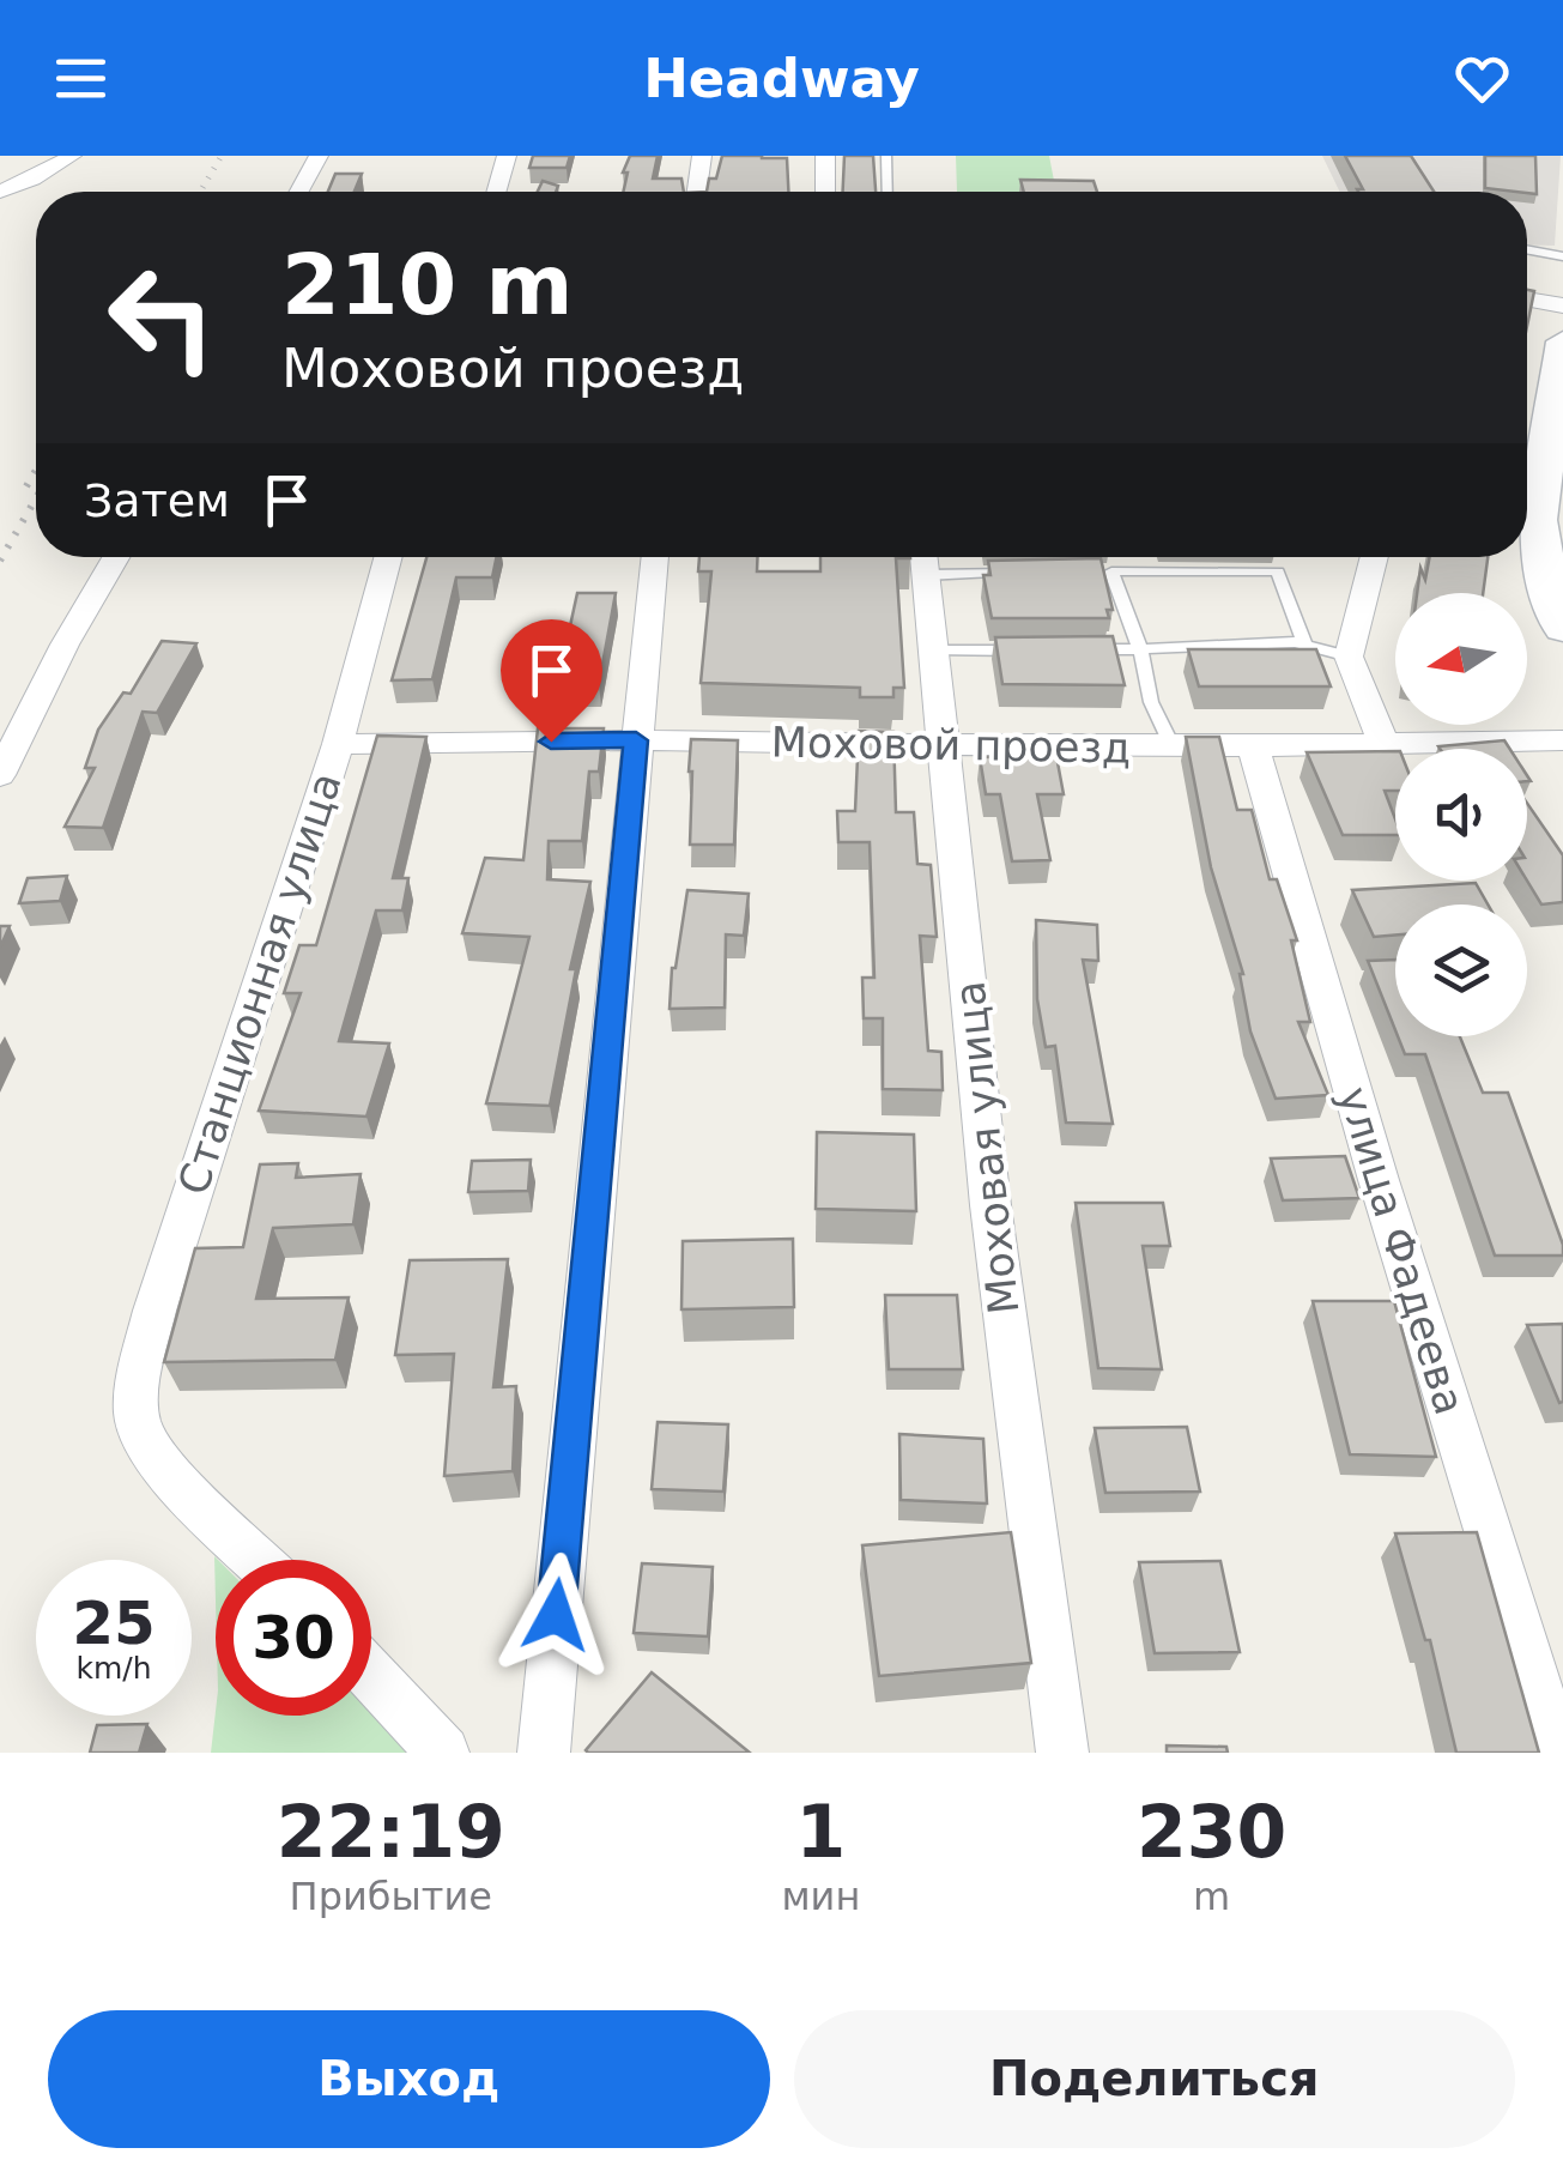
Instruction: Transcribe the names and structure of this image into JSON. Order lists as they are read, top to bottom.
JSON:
{
  "streets": {
    "street": [
      "Моховой проезд",
      "Станционная улица",
      "Моховая улица",
      "улица Фадеева"
    ]
  },
  "crossings": [
    ["Моховой проезд", "Станционная улица"],
    ["Моховой проезд", "Моховая улица"],
    ["Моховой проезд", "улица Фадеева"]
  ],
  "north": "left",
  "page": {
    "header": "Headway",
    "turn": ["210 m", "Моховой проезд"],
    "then": "Затем",
    "speed": "25 km/h",
    "limit": "30",
    "eta": [
      "22:19",
      "Прибытие",
      "1",
      "мин",
      "230",
      "m"
    ],
    "buttons": ["Выход", "Поделиться"]
  }
}
